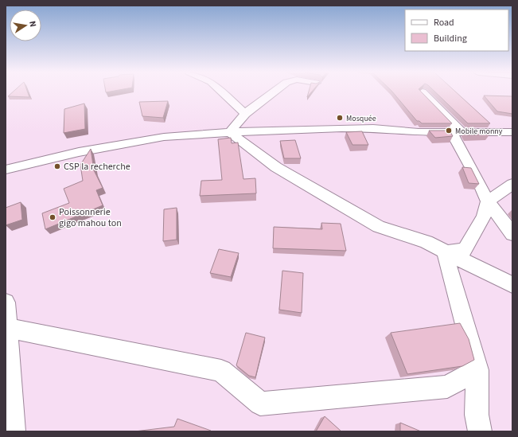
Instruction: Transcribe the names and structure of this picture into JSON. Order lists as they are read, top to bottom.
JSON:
{
  "places": [
    "Mosquée",
    "Mobile monny",
    "CSP la recherche",
    "Poissonnerie gigo mahou ton"
  ],
  "legend": ["Road", "Building"],
  "north": "right"
}
